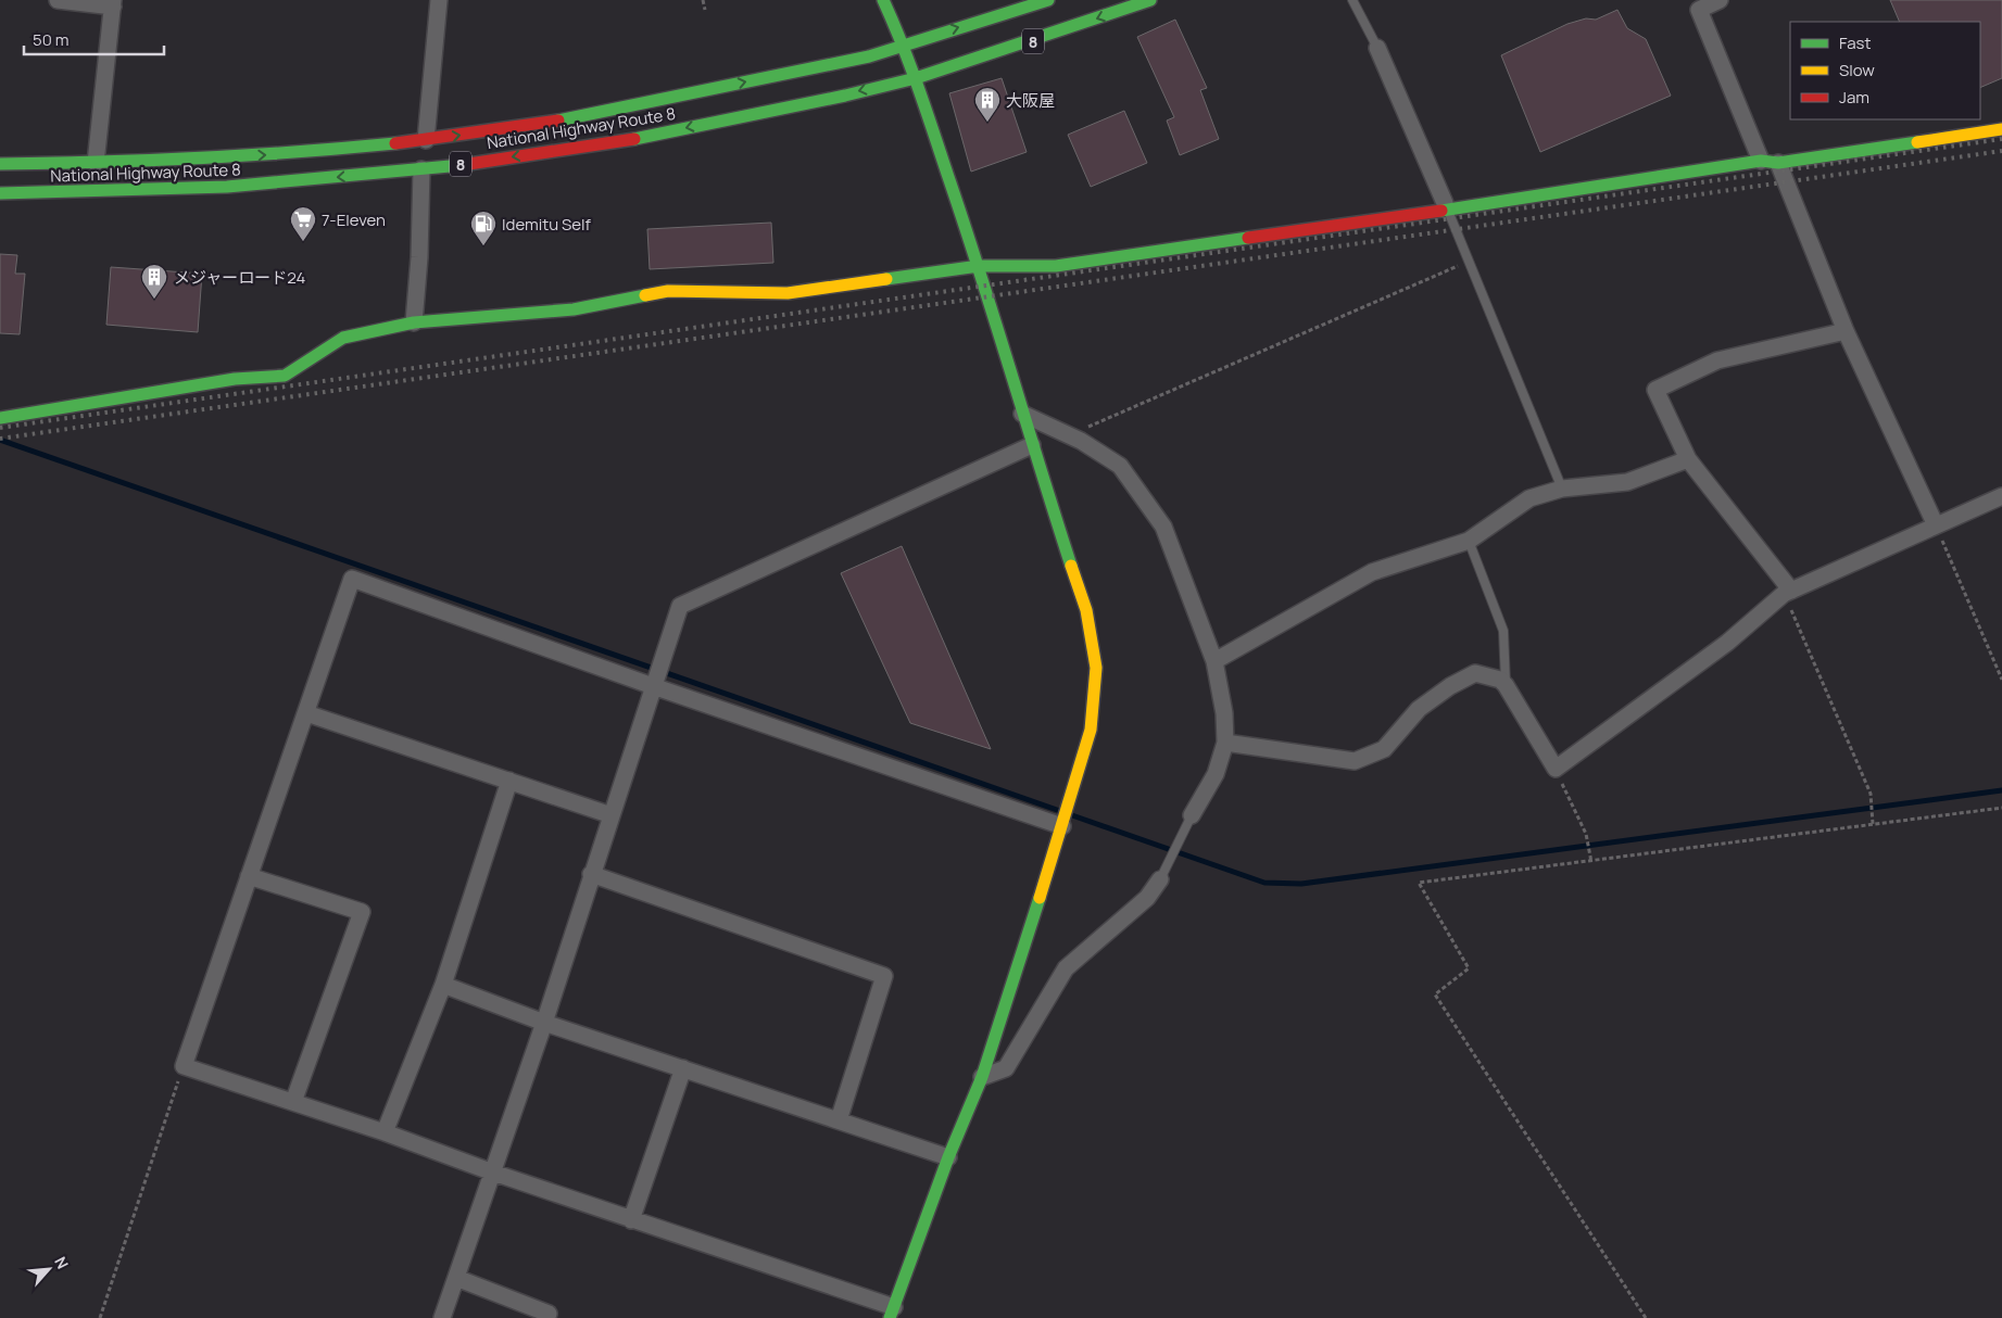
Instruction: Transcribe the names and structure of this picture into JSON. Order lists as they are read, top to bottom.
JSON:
{
  "streets": {
    "main road": ["8", "National Highway Route 8"]
  },
  "places": {
    "building": ["大阪屋", "メジャーロード24"],
    "supermarket": ["7-Eleven"],
    "fuel station": ["Idemitu Self"]
  },
  "legend": ["Fast", "Slow", "Jam"],
  "scale_bar": "50 m",
  "north": "top right"
}
